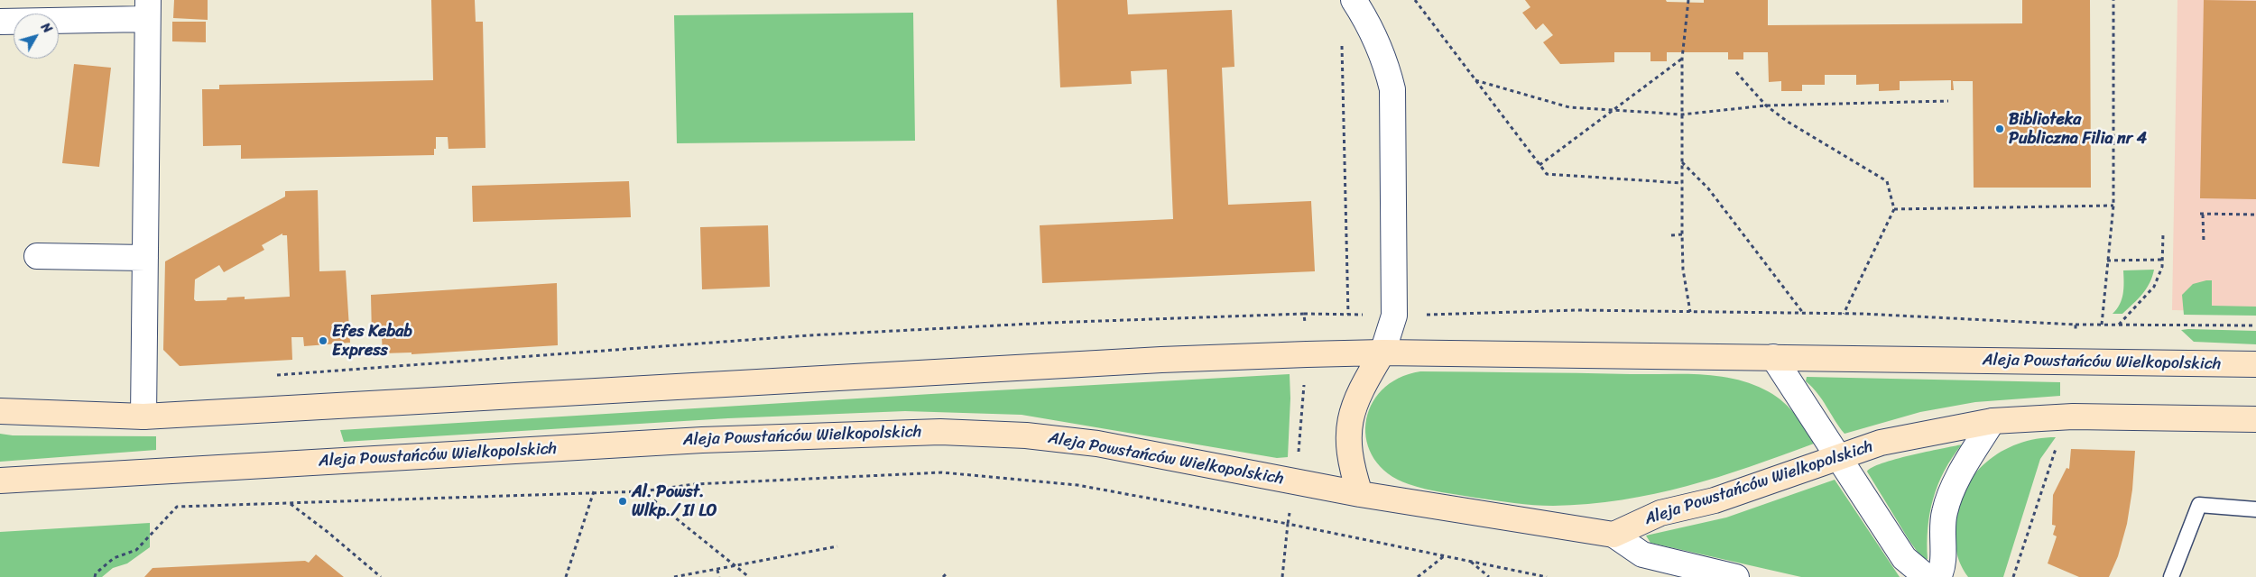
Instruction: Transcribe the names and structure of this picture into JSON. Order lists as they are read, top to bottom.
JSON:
{
  "streets": {
    "main road": ["Aleja Powstańców Wielkopolskich"]
  },
  "places": ["Biblioteka Publiczna Filia nr 4", "Efes Kebab Express", "Al. Powst. Wlkp./ II LO"],
  "north": "top right"
}
